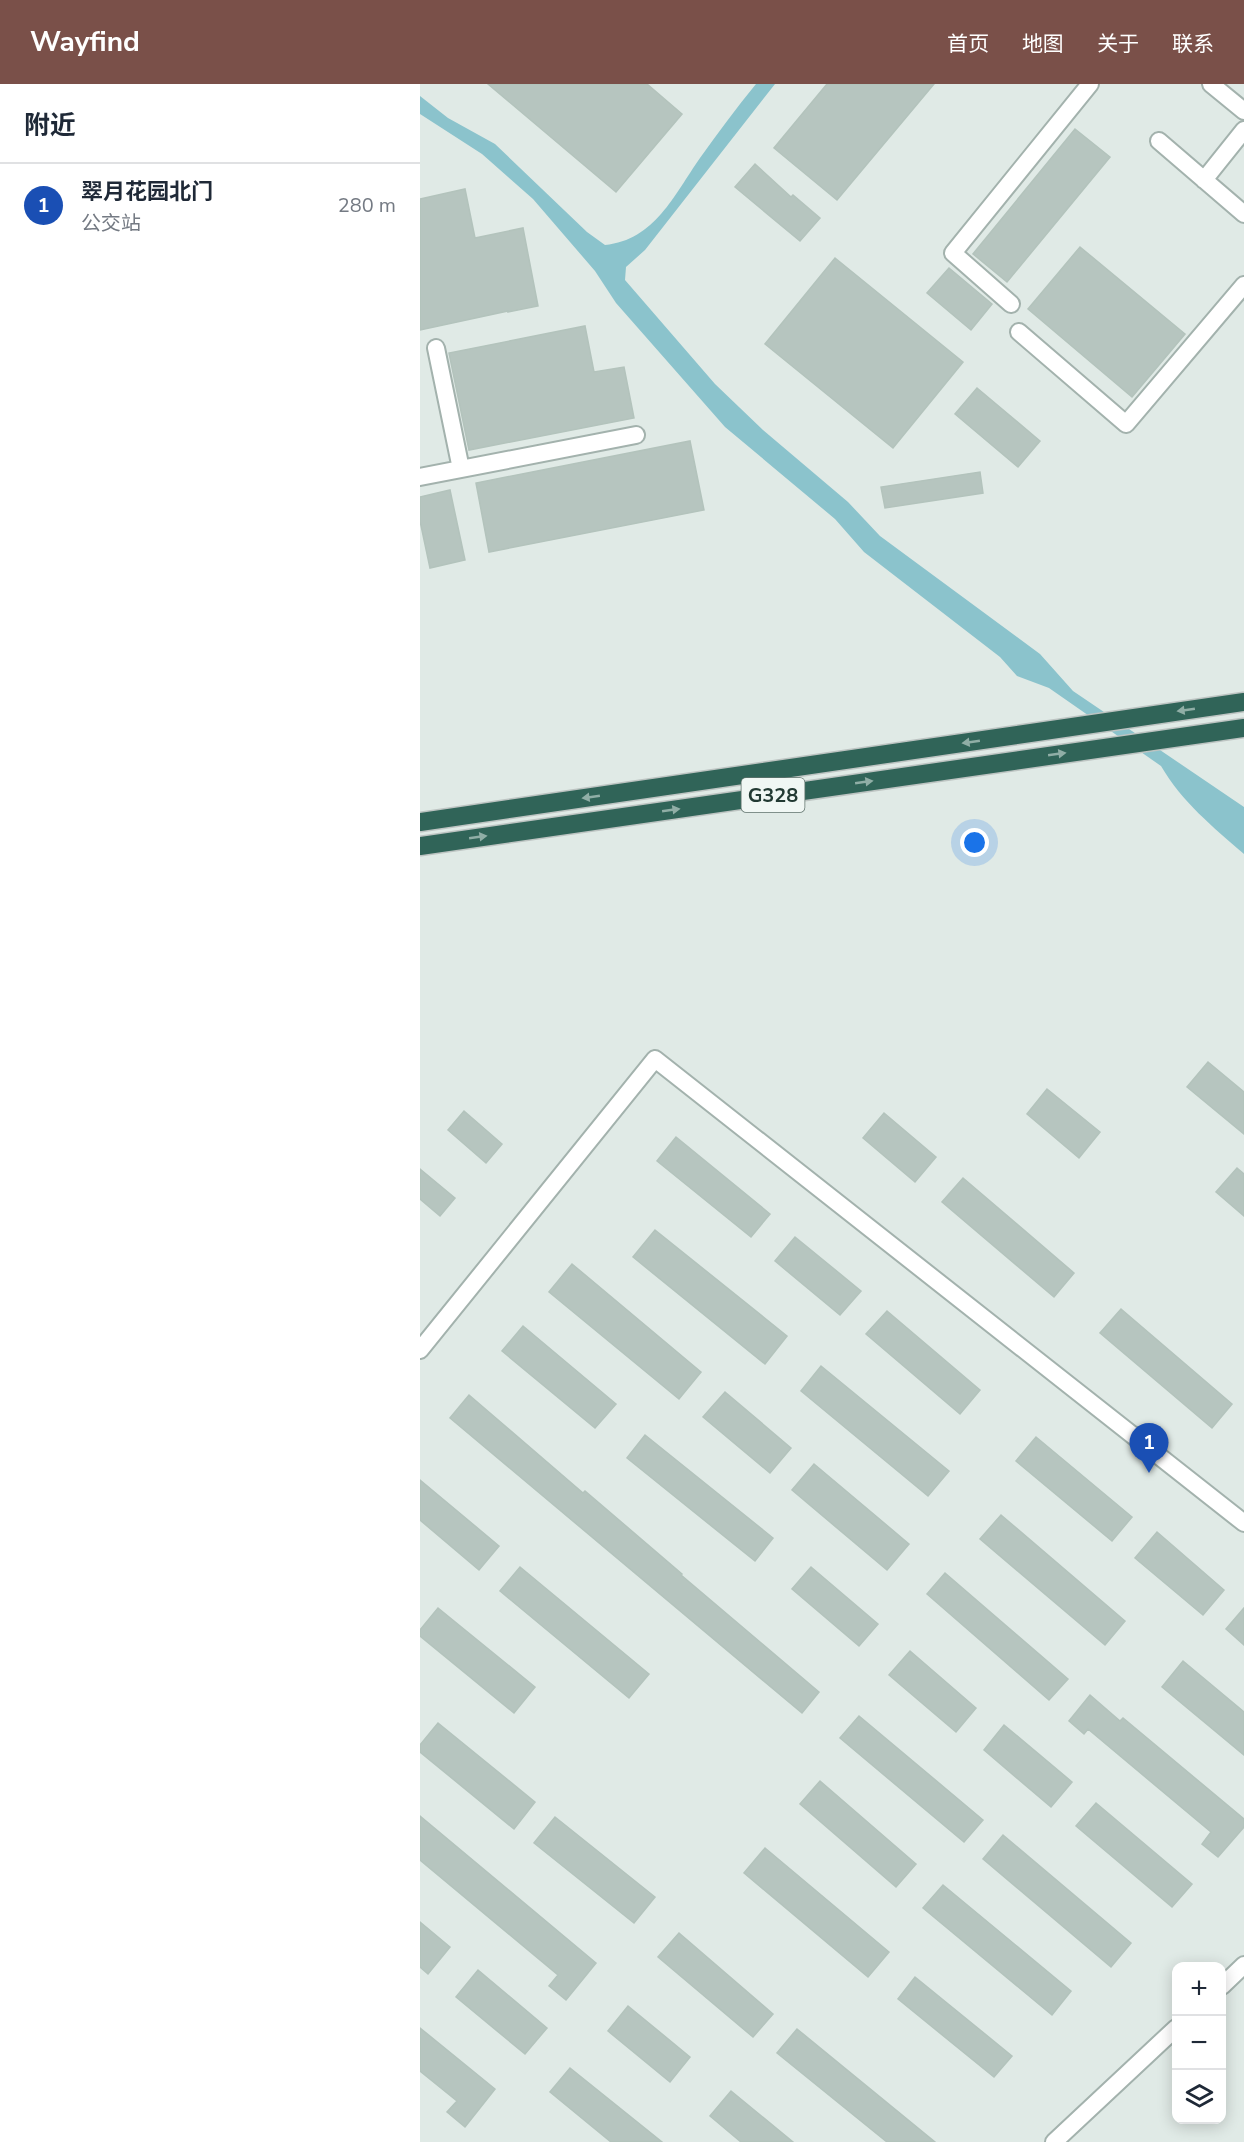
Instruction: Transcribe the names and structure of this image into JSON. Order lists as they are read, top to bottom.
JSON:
{
  "streets": {
    "highway": ["G328"]
  },
  "page": {
    "header": "Wayfind",
    "nav": [
      "首页",
      "地图",
      "关于",
      "联系"
    ],
    "heading": "附近",
    "list": [
      {
        "mark": "1",
        "name": "翠月花园北门",
        "note": "公交站",
        "value": "280 m"
      }
    ],
    "pins": "1",
    "map_buttons": ["+", "−"]
  }
}
